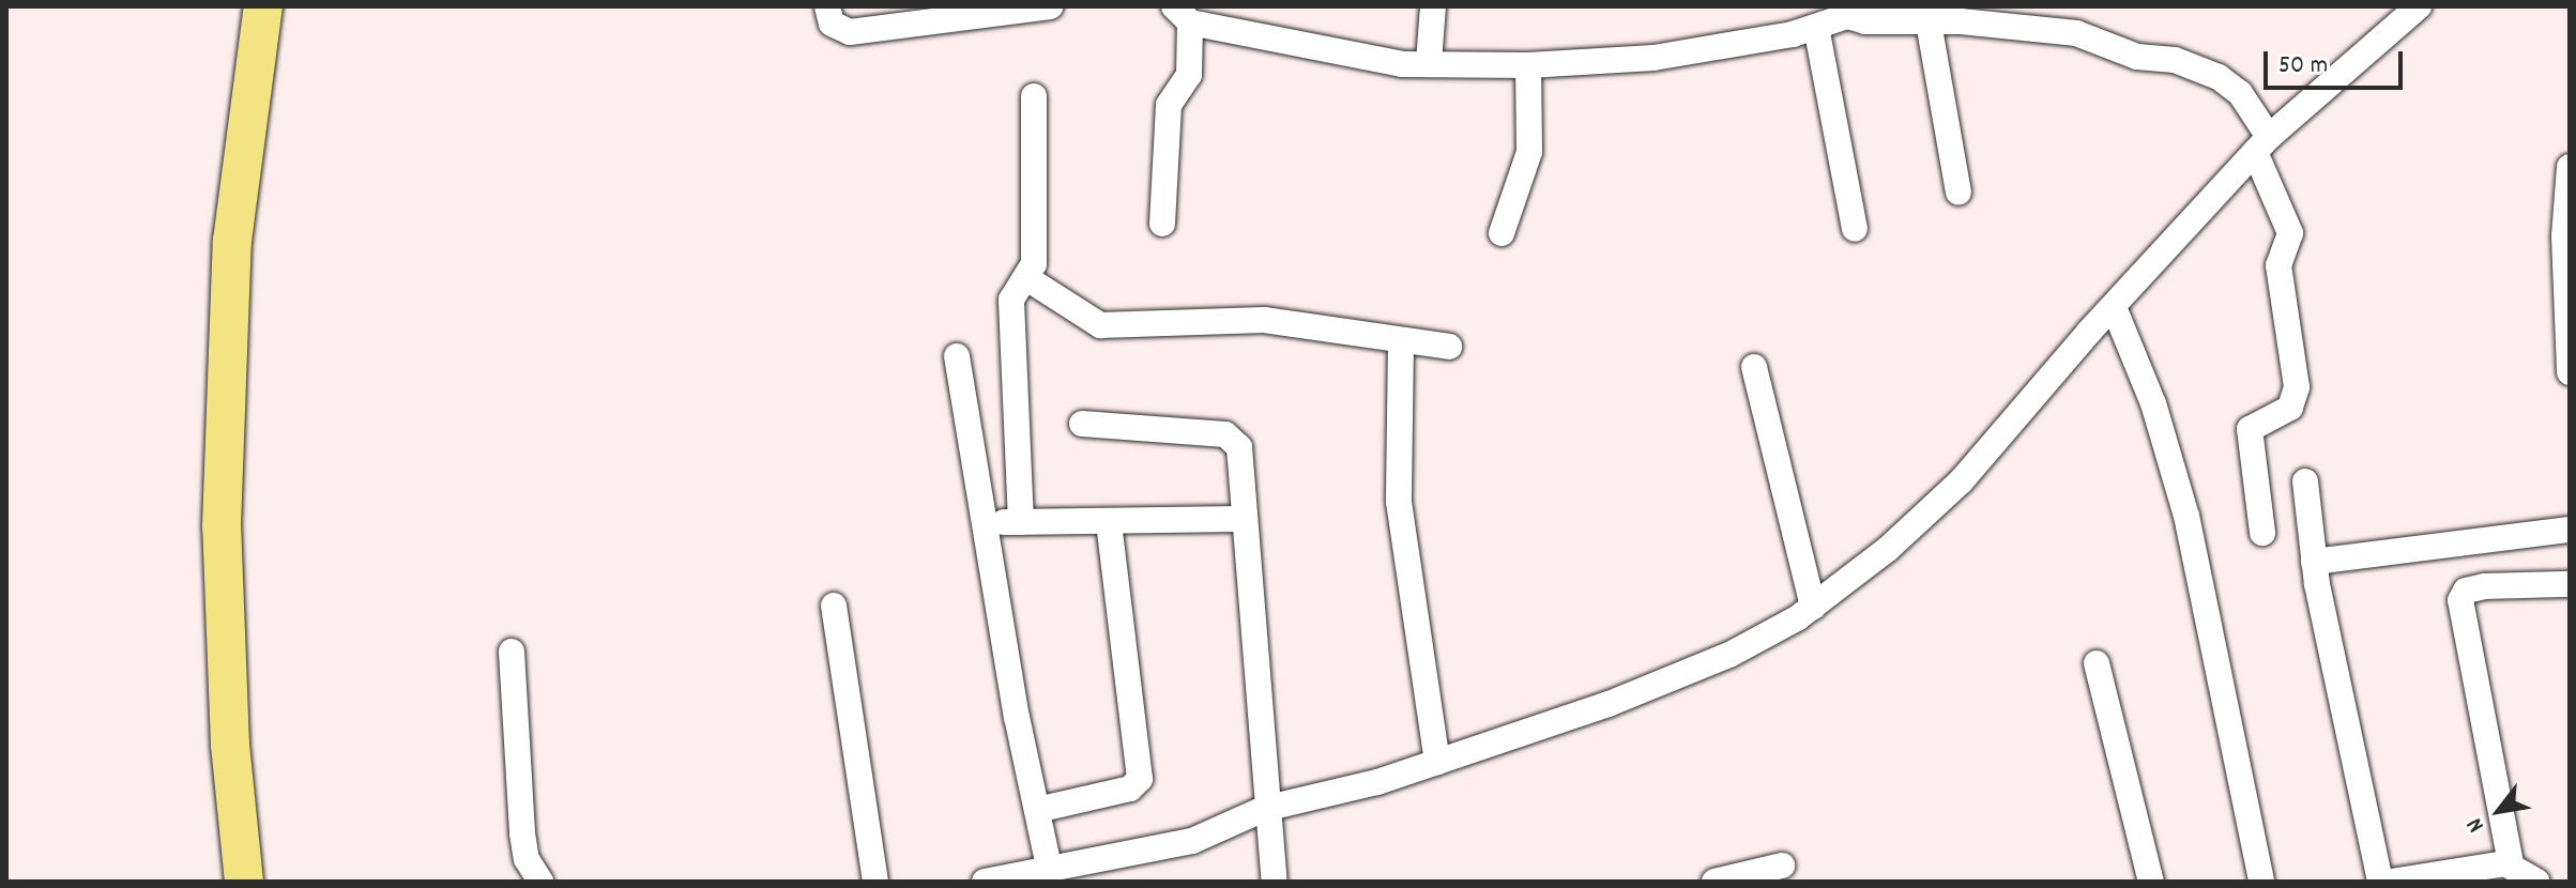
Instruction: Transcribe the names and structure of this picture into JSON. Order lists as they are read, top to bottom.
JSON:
{
  "scale_bar": "50 m",
  "north": "bottom left"
}
